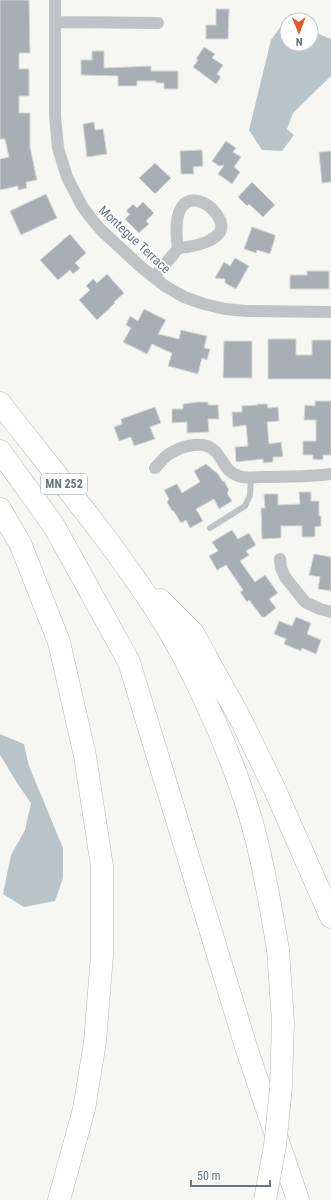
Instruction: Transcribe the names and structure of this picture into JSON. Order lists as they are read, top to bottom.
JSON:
{
  "streets": {
    "highway": ["MN 252"],
    "street": ["Montegue Terrace"]
  },
  "scale_bar": "50 m",
  "north": "bottom"
}
